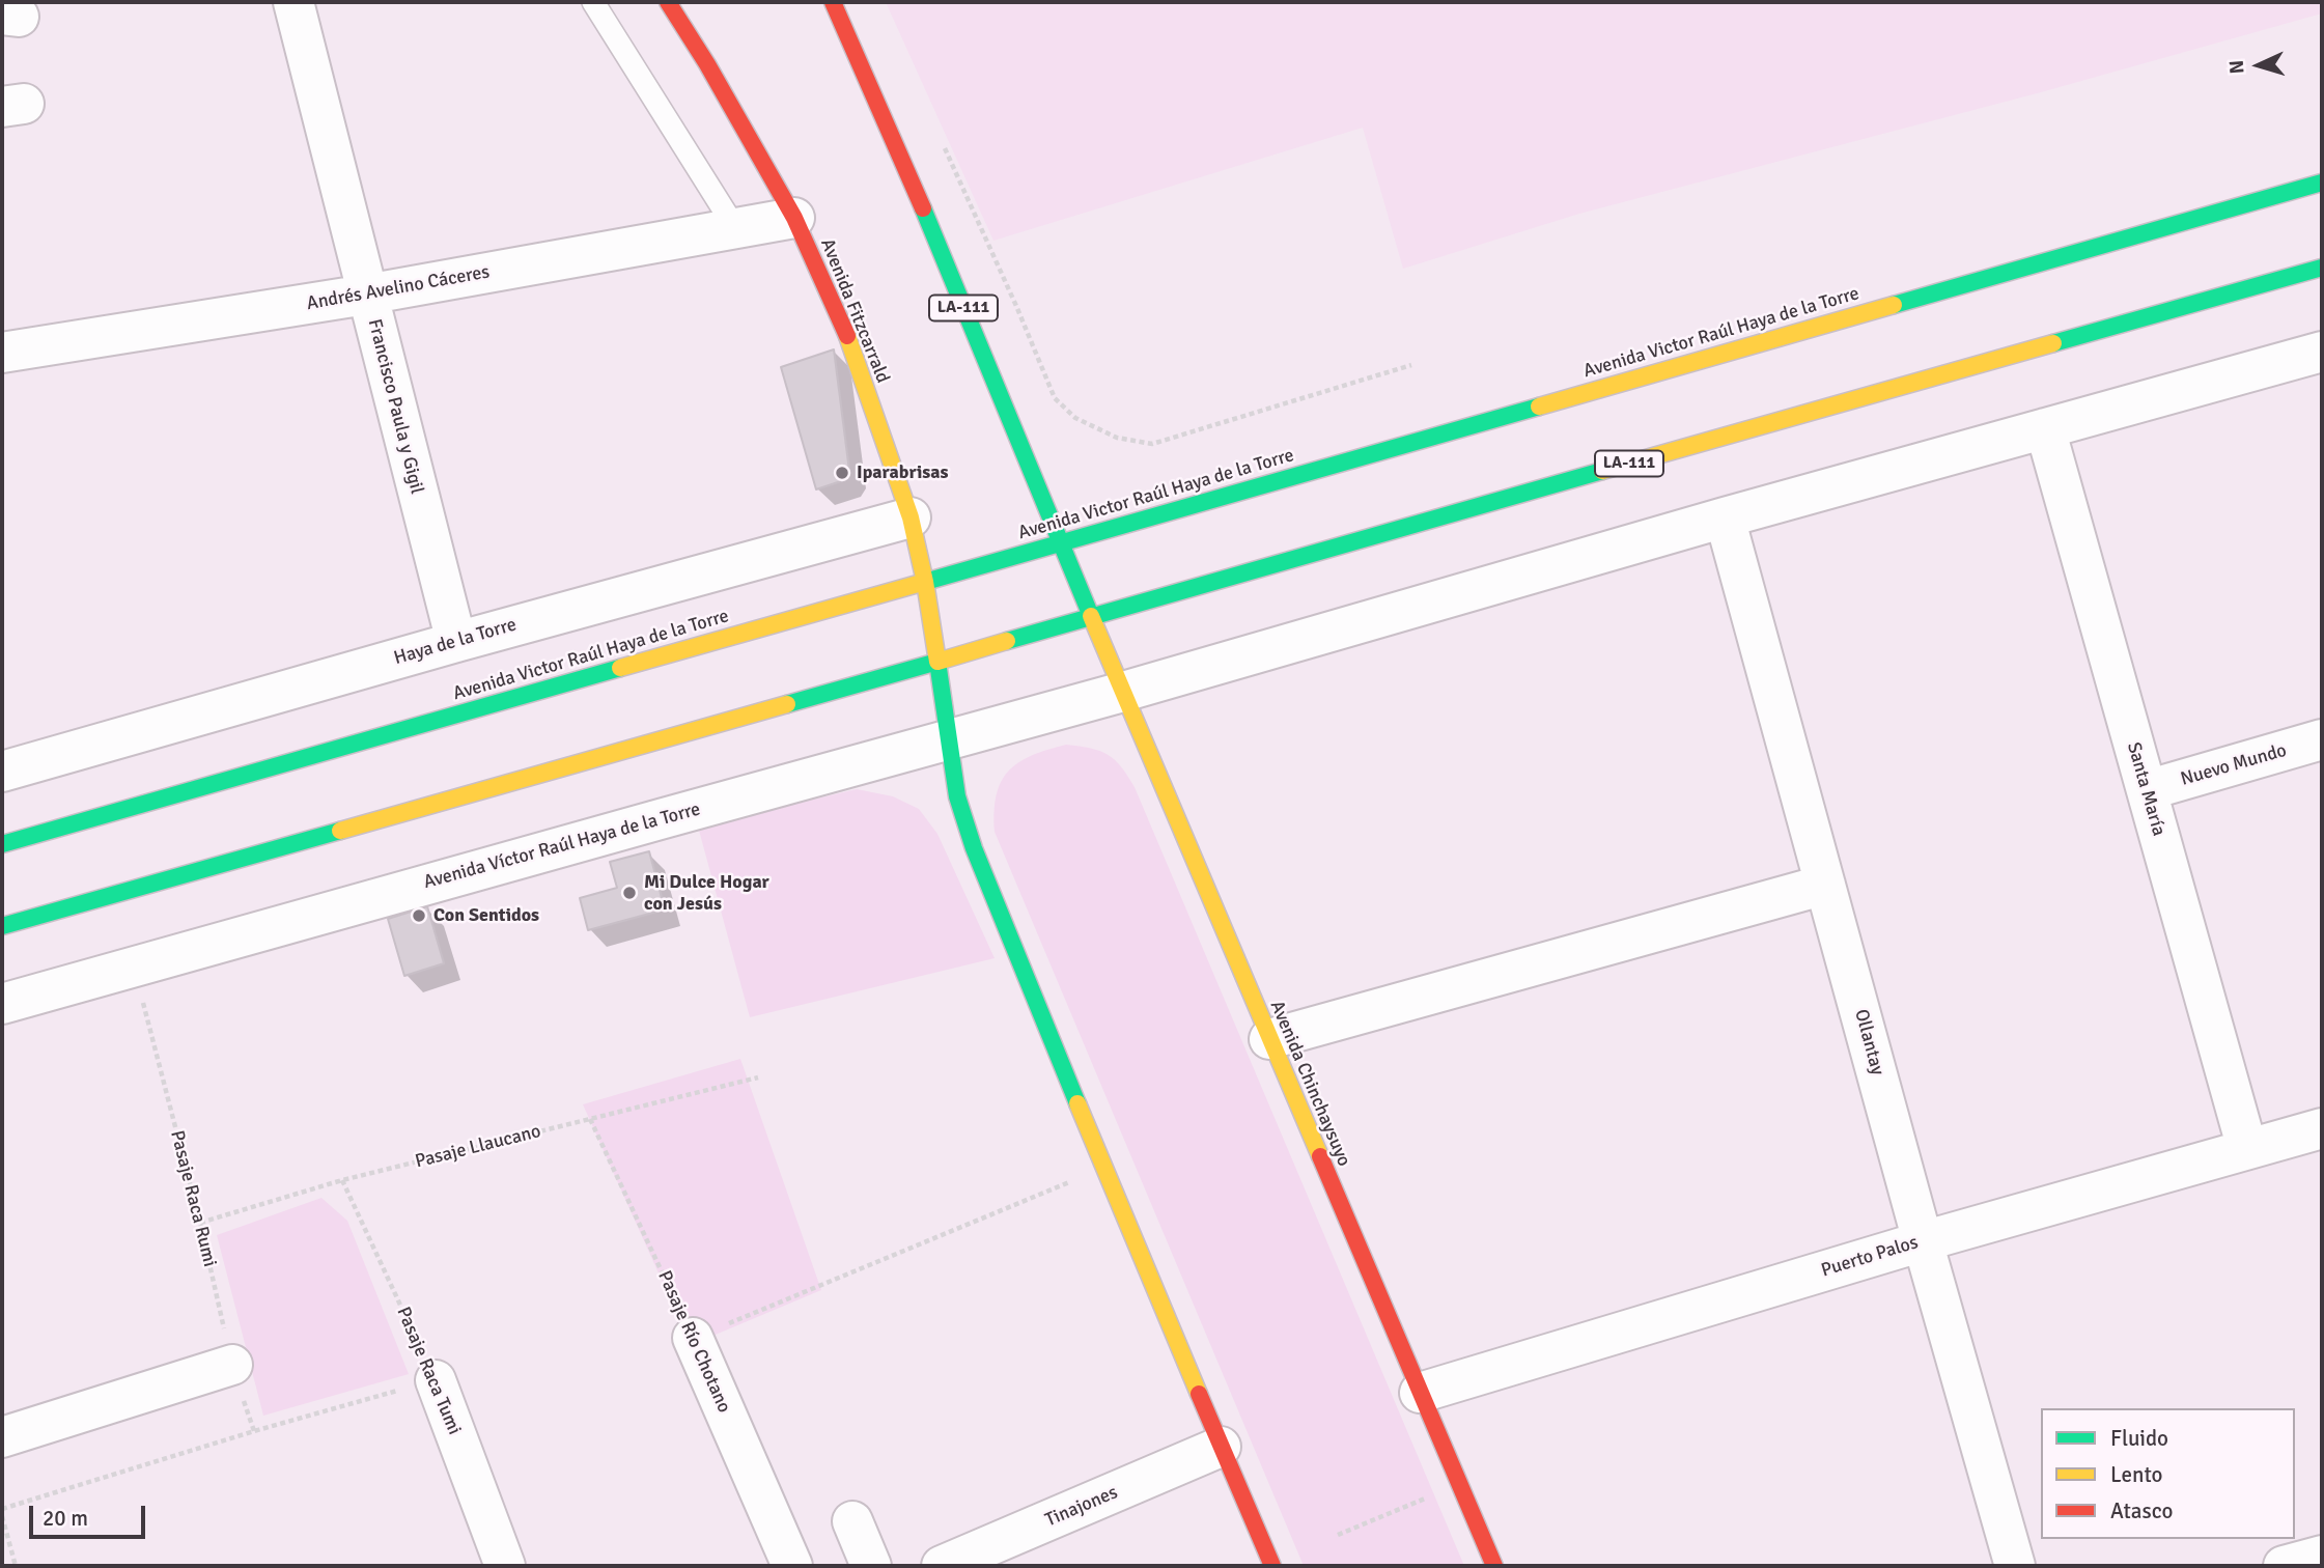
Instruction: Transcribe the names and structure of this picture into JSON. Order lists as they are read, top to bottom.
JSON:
{
  "streets": {
    "main road": [
      "LA-111",
      "Avenida Fitzcarrald",
      "Avenida Victor Raúl Haya de la Torre",
      "Avenida Chinchaysuyo"
    ],
    "street": [
      "Andrés Avelino Cáceres",
      "Francisco Paula y Gigil",
      "Haya de la Torre",
      "Nuevo Mundo",
      "Santa María",
      "Avenida Víctor Raúl Haya de la Torre",
      "Ollantay",
      "Puerto Palos",
      "Pasaje Río Chotano",
      "Pasaje Raca Tumi",
      "Tinajones"
    ],
    "path": ["Pasaje Llaucano", "Pasaje Raca Rumi"]
  },
  "crossings": [
    ["Andrés Avelino Cáceres", "Avenida Fitzcarrald"],
    ["Andrés Avelino Cáceres", "Francisco Paula y Gigil"],
    ["LA-111", "Avenida Fitzcarrald"],
    ["LA-111", "Avenida Victor Raúl Haya de la Torre"],
    ["LA-111", "Avenida Chinchaysuyo"],
    ["Avenida Fitzcarrald", "Avenida Victor Raúl Haya de la Torre"],
    ["Avenida Fitzcarrald", "Haya de la Torre"],
    ["Francisco Paula y Gigil", "Haya de la Torre"],
    ["Nuevo Mundo", "Santa María"],
    ["Santa María", "Avenida Víctor Raúl Haya de la Torre"],
    ["Santa María", "Puerto Palos"],
    ["Avenida Víctor Raúl Haya de la Torre", "Ollantay"],
    ["Avenida Víctor Raúl Haya de la Torre", "Avenida Chinchaysuyo"],
    ["Avenida Víctor Raúl Haya de la Torre", "Pasaje Raca Rumi"],
    ["Ollantay", "Puerto Palos"],
    ["Avenida Chinchaysuyo", "Puerto Palos"],
    ["Pasaje Llaucano", "Pasaje Raca Rumi"],
    ["Pasaje Llaucano", "Pasaje Río Chotano"],
    ["Pasaje Llaucano", "Pasaje Raca Tumi"]
  ],
  "places": ["Iparabrisas", "Mi Dulce Hogar con Jesús", "Con Sentidos"],
  "legend": ["Fluido", "Lento", "Atasco"],
  "scale_bar": "20 m",
  "north": "left"
}
